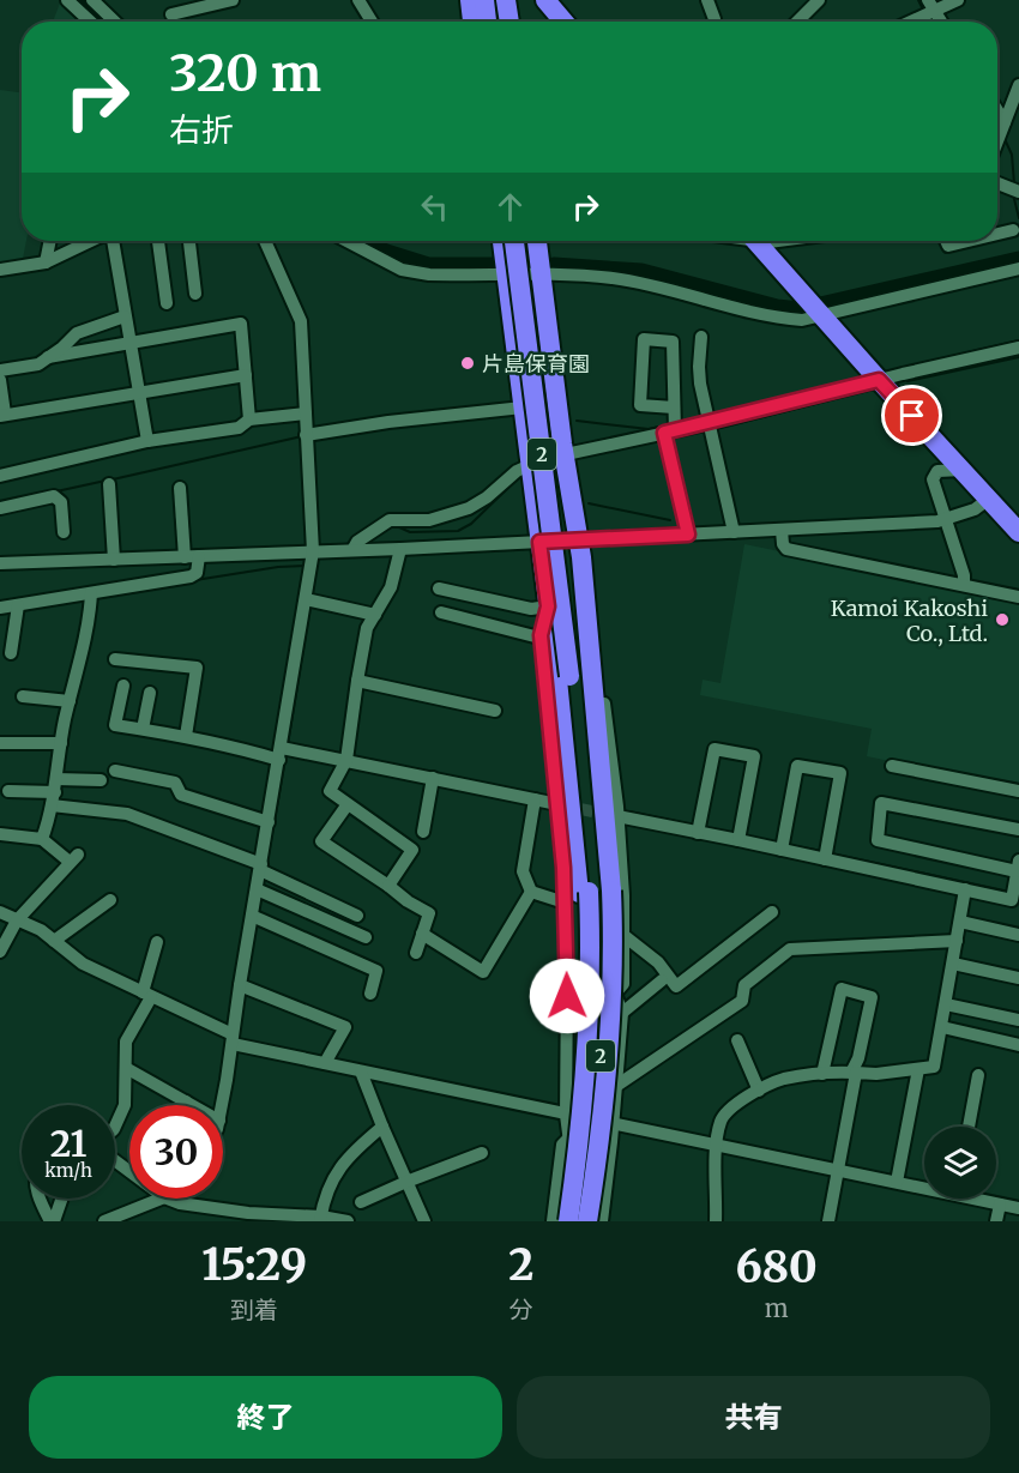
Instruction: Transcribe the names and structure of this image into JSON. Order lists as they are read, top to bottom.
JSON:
{
  "streets": {
    "highway": ["2"]
  },
  "places": ["片島保育園", "Kamoi Kakoshi Co., Ltd."],
  "page": {
    "turn": ["320 m", "右折"],
    "speed": "21 km/h",
    "limit": "30",
    "eta": [
      "15:29",
      "到着",
      "2",
      "分",
      "680",
      "m"
    ],
    "buttons": ["終了", "共有"]
  }
}
